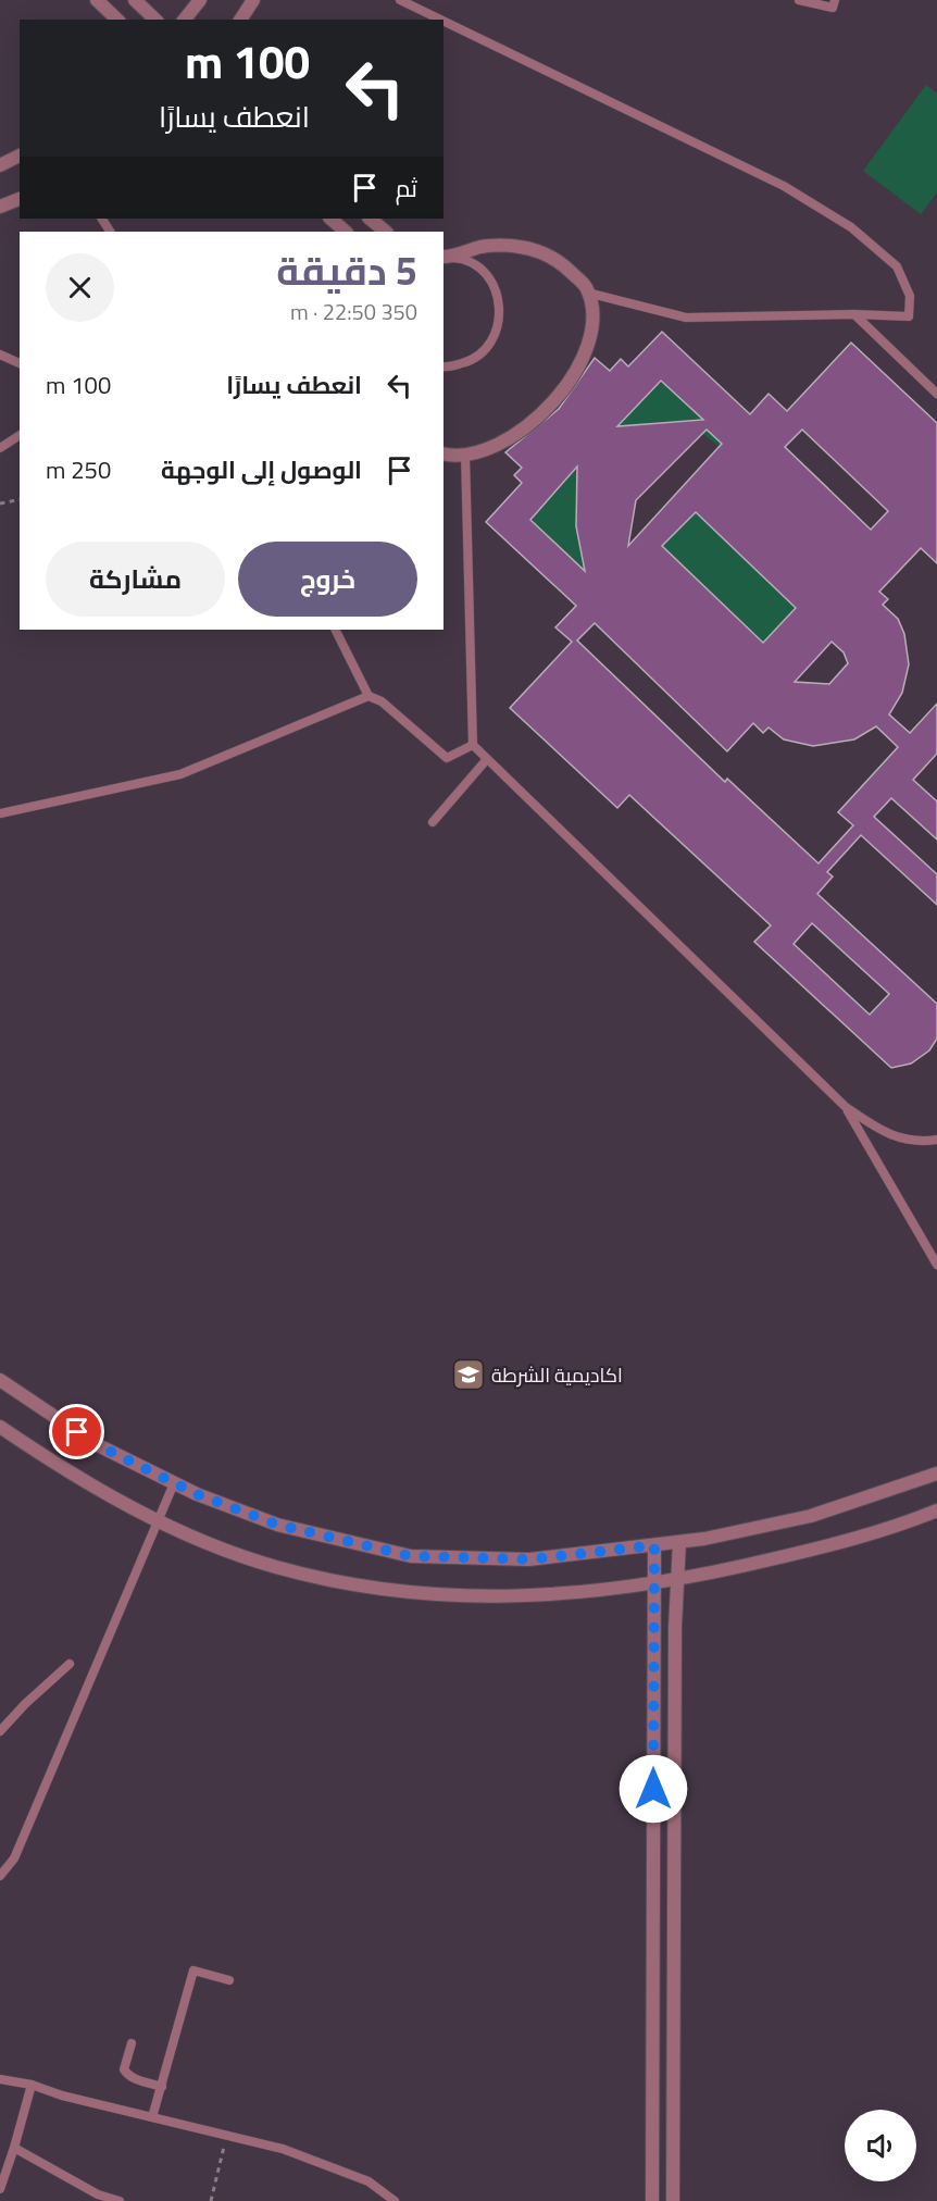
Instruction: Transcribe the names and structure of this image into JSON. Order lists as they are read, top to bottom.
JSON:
{
  "places": {
    "school or university": ["اكاديمية الشرطة"]
  },
  "page": {
    "turn": ["100 m", "انعطف يسارًا"],
    "then": "ثم",
    "heading": ["5 دقيقة", "350 m · 22:50"],
    "list": [
      {
        "name": "انعطف يسارًا",
        "value": "100 m"
      },
      {
        "name": "الوصول إلى الوجهة",
        "value": "250 m"
      }
    ],
    "buttons": ["خروج", "مشاركة"]
  }
}
